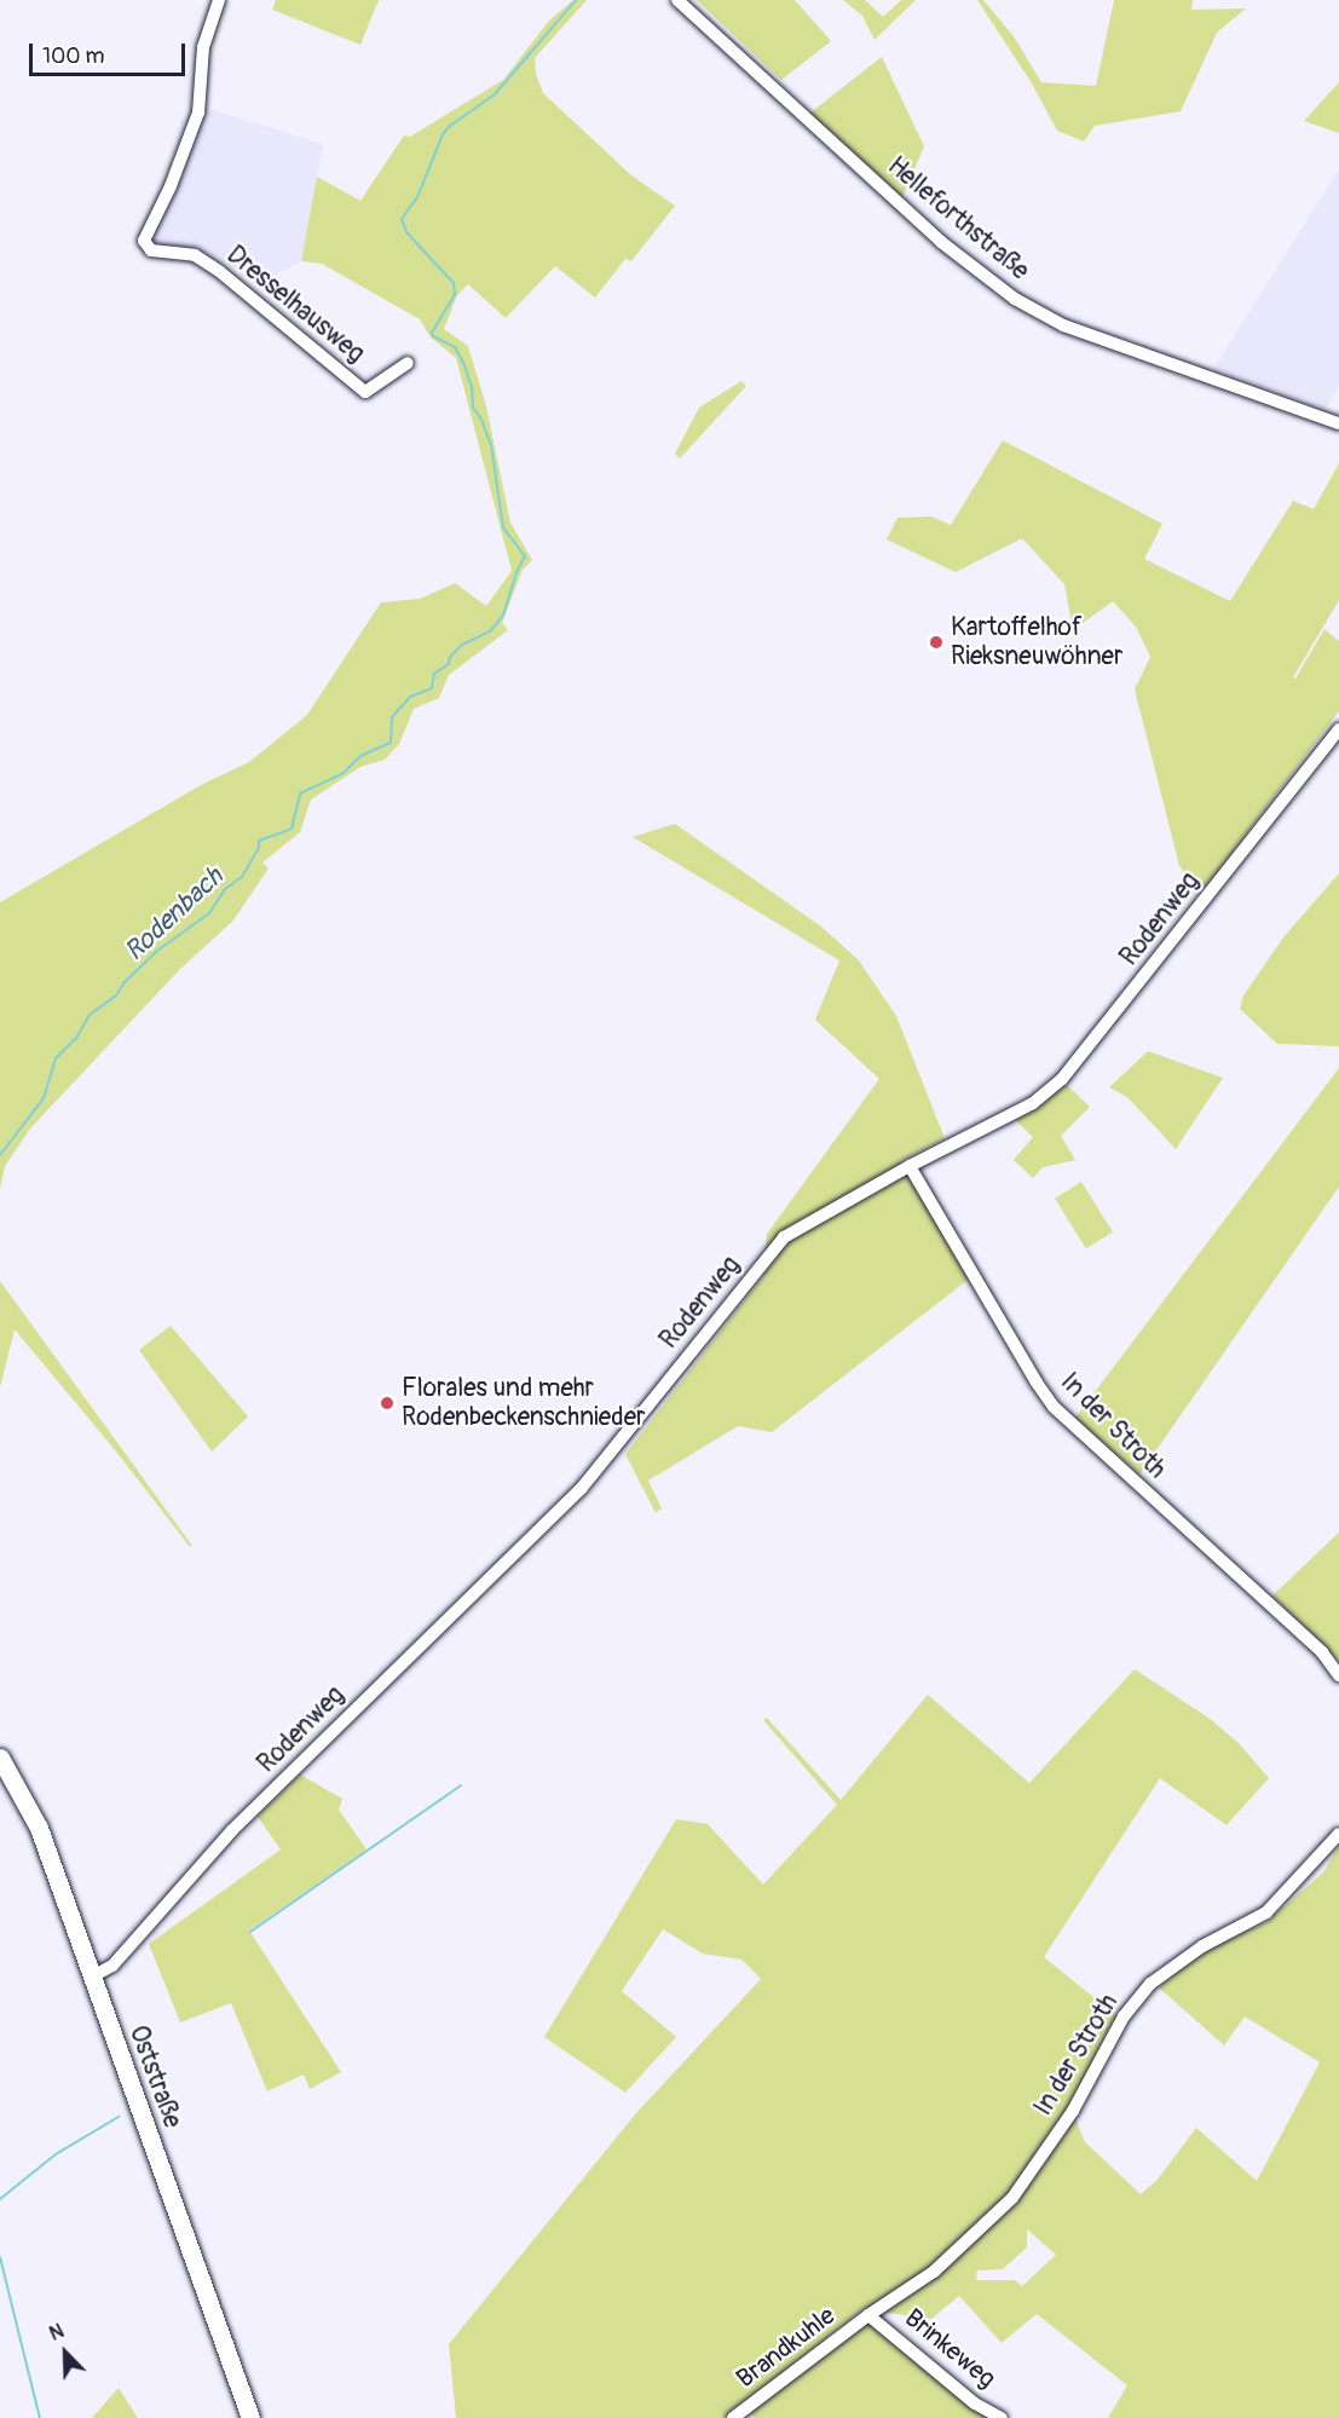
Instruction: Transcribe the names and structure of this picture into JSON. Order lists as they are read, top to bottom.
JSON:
{
  "streets": {
    "main road": ["Oststraße"],
    "street": [
      "Helleforthstraße",
      "Dresselhausweg",
      "Rodenweg",
      "In der Stroth",
      "Brandkuhle",
      "Brinkeweg"
    ]
  },
  "crossings": [
    ["Rodenweg", "In der Stroth"],
    ["Rodenweg", "Oststraße"],
    ["In der Stroth", "Brandkuhle"],
    ["In der Stroth", "Brinkeweg"],
    ["Brandkuhle", "Brinkeweg"]
  ],
  "water": ["Rodenbach"],
  "places": ["Kartoffelhof Rieksneuwöhner", "Florales und mehr Rodenbeckenschnieder"],
  "scale_bar": "100 m",
  "north": "top left"
}
